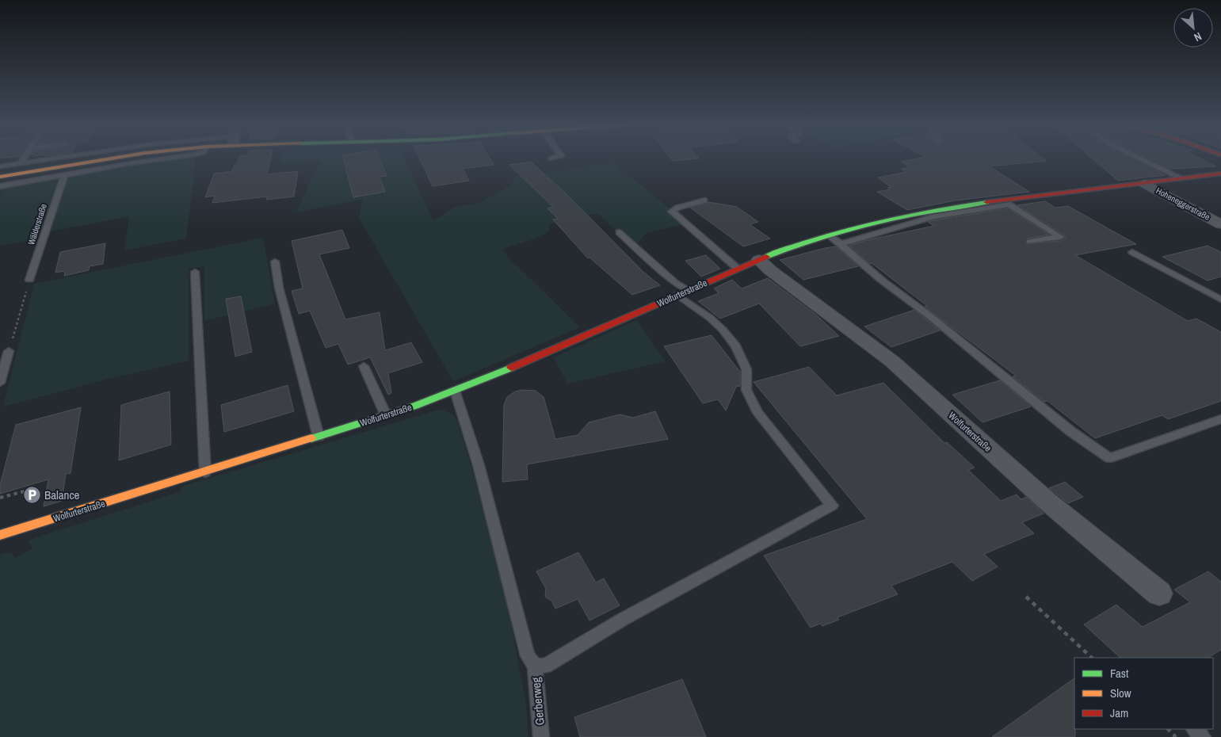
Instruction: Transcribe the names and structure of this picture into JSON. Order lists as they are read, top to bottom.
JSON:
{
  "streets": {
    "street": ["Hoheneggerstraße", "Wolfurterstraße"],
    "lane": ["Wälderstraße", "Gerberweg"]
  },
  "crossings": [
    ["Hoheneggerstraße", "Wolfurterstraße"]
  ],
  "places": {
    "parking": ["Balance"]
  },
  "legend": ["Fast", "Slow", "Jam"],
  "north": "bottom right"
}
